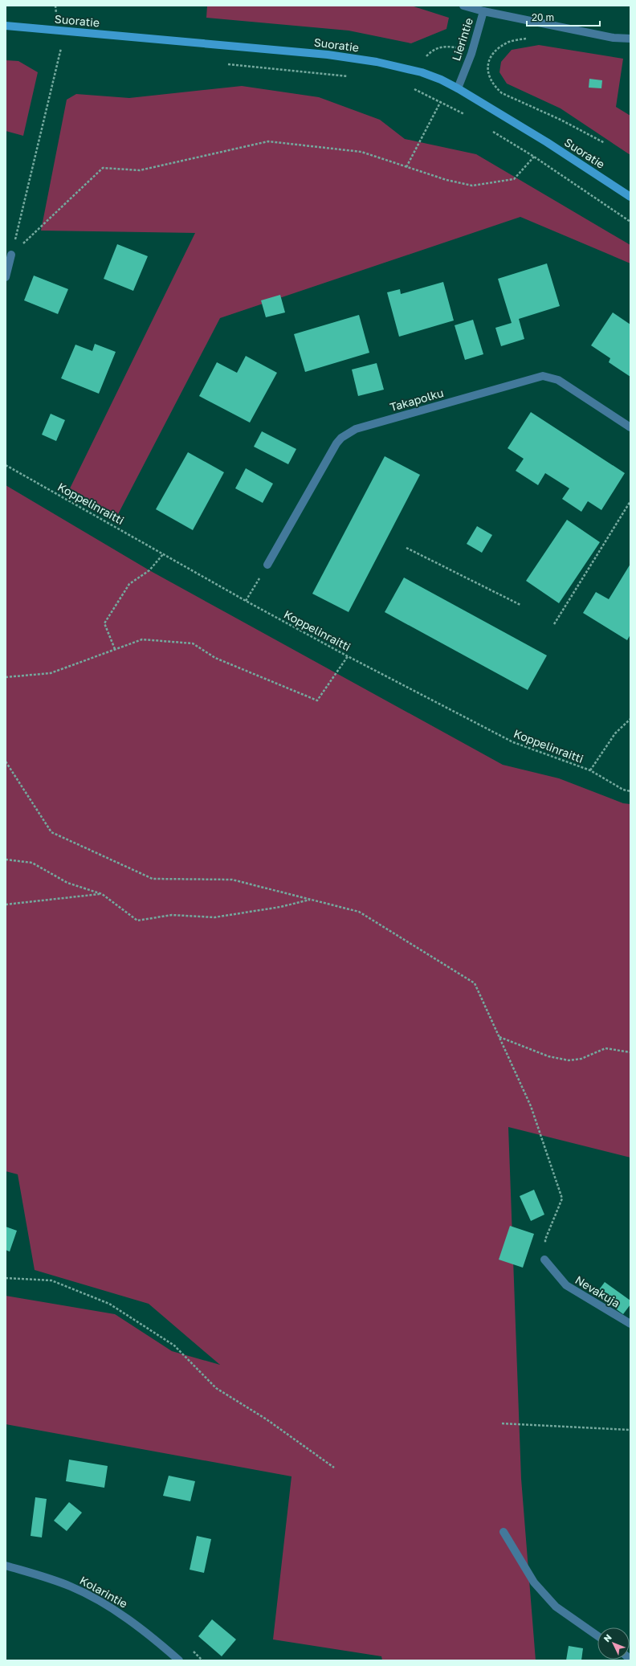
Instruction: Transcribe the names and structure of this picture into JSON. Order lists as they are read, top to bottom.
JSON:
{
  "streets": {
    "street": [
      "Suoratie",
      "Lierintie",
      "Takapolku",
      "Nevakuja",
      "Kolarintie"
    ],
    "path": ["Koppelinraitti"]
  },
  "crossings": [
    ["Suoratie", "Lierintie"]
  ],
  "scale_bar": "20 m",
  "north": "top left"
}
